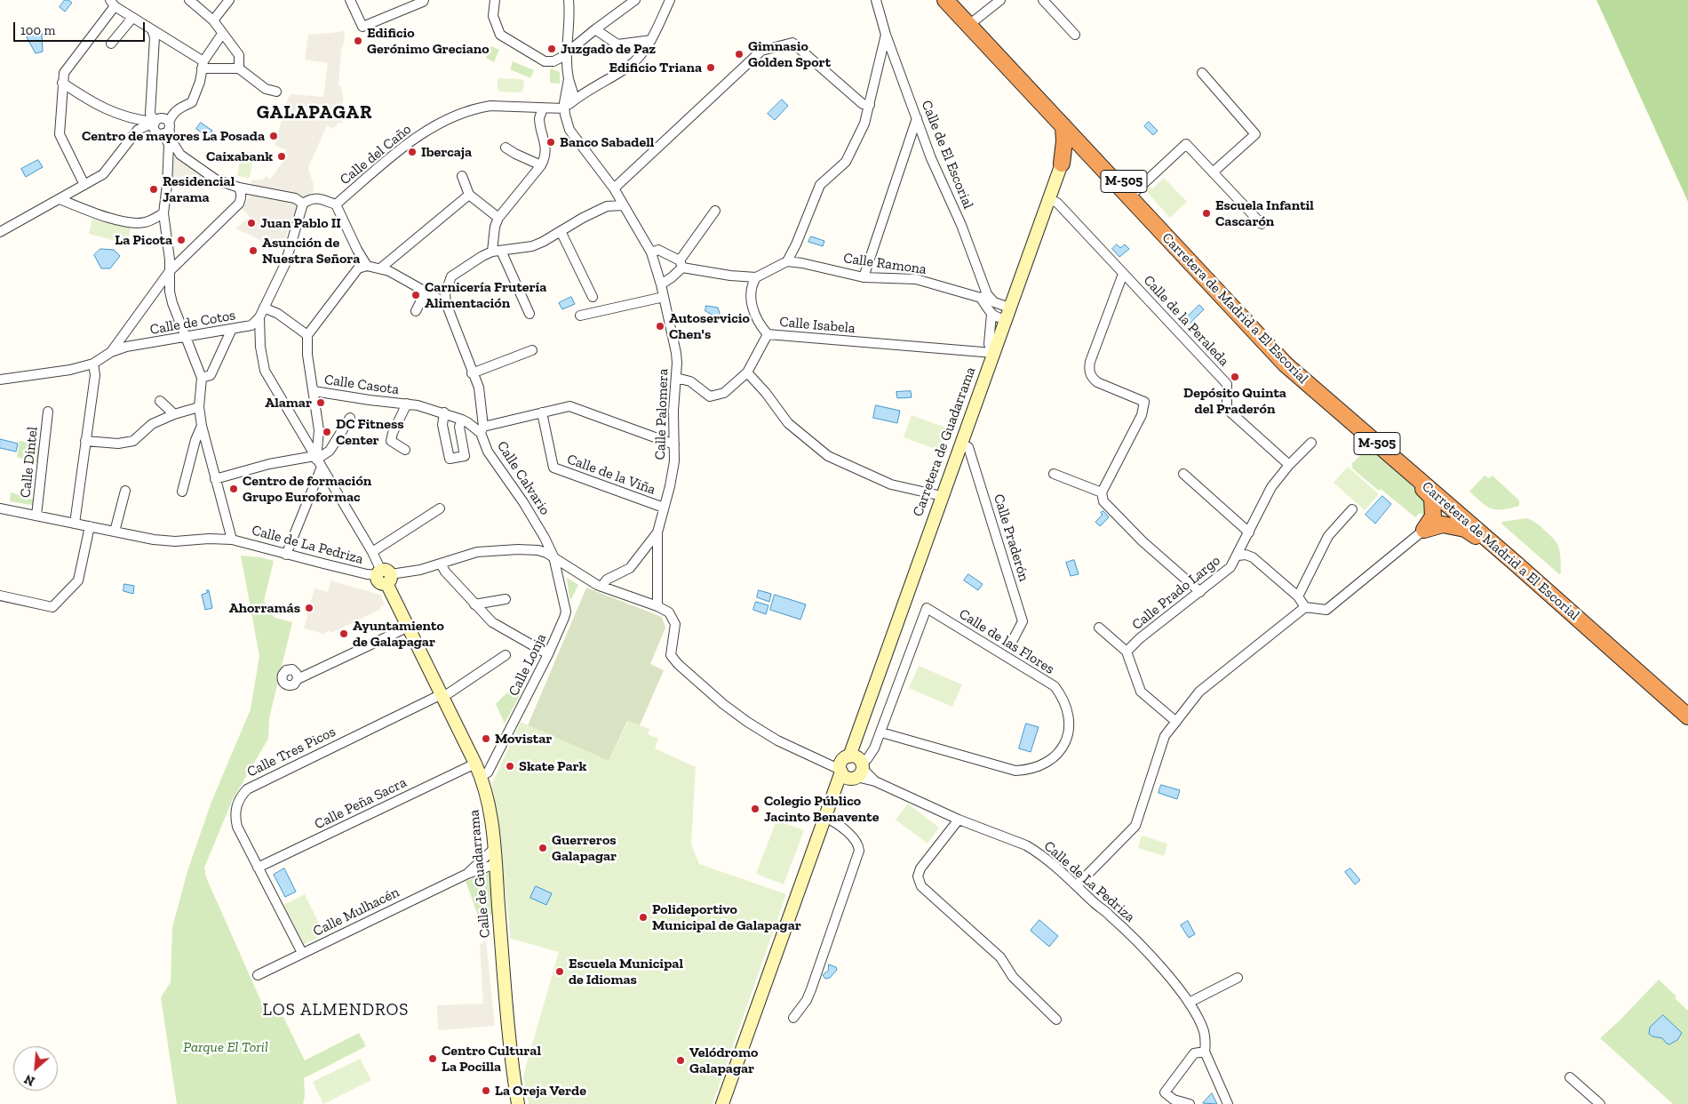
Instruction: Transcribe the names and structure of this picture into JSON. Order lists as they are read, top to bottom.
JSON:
{
  "streets": {
    "highway": ["M-505", "Carretera de Madrid a El Escorial"],
    "main road": ["Carretera de Guadarrama", "Calle de Guadarrama"],
    "street": [
      "Calle del Caño",
      "Calle de El Escorial",
      "Calle Ramona",
      "Calle de la Peraleda",
      "Calle de Cotos",
      "Calle Isabela",
      "Calle Casota",
      "Calle Palomera",
      "Calle Dintel",
      "Calle de la Viña",
      "Calle Calvario",
      "Calle Praderón",
      "Calle de La Pedriza",
      "Calle Prado Largo",
      "Calle de las Flores",
      "Calle Lonja",
      "Calle Tres Picos",
      "Calle Peña Sacra",
      "Calle Mulhacén"
    ]
  },
  "crossings": [
    ["Calle del Caño", "Calle de Guadarrama"],
    ["Calle de El Escorial", "Calle Ramona"],
    ["Calle de la Peraleda", "Carretera de Guadarrama"],
    ["Calle de la Peraleda", "Calle Prado Largo"],
    ["Calle de Cotos", "Calle de Guadarrama"],
    ["Calle Isabela", "Calle Palomera"],
    ["Calle Isabela", "Carretera de Guadarrama"],
    ["Calle Casota", "Calle Calvario"],
    ["Calle Palomera", "Calle de la Viña"],
    ["Calle Palomera", "Calle de La Pedriza"],
    ["Carretera de Guadarrama", "Calle Praderón"],
    ["Carretera de Guadarrama", "Calle de La Pedriza"],
    ["Carretera de Guadarrama", "Calle de las Flores"],
    ["Calle Dintel", "Calle de La Pedriza"],
    ["Calle Calvario", "Calle de La Pedriza"],
    ["Calle Calvario", "Calle Lonja"],
    ["Calle de La Pedriza", "Calle de las Flores"],
    ["Calle de La Pedriza", "Calle Lonja"],
    ["Calle de La Pedriza", "Calle de Guadarrama"],
    ["Calle Lonja", "Calle de Guadarrama"],
    ["Calle Tres Picos", "Calle Peña Sacra"],
    ["Calle Tres Picos", "Calle de Guadarrama"],
    ["Calle Tres Picos", "Calle Mulhacén"],
    ["Calle Peña Sacra", "Calle de Guadarrama"],
    ["Calle de Guadarrama", "Calle Mulhacén"]
  ],
  "districts": ["GALAPAGAR", "LOS ALMENDROS"],
  "parks": ["Parque El Toril"],
  "places": [
    "Edificio Gerónimo Greciano",
    "Juzgado de Paz",
    "Gimnasio Golden Sport",
    "Edificio Triana",
    "Centro de mayores La Posada",
    "Banco Sabadell",
    "Ibercaja",
    "Caixabank",
    "Residencial Jarama",
    "Escuela Infantil Cascarón",
    "Juan Pablo II",
    "La Picota",
    "Asunción de Nuestra Señora",
    "Carnicería Frutería Alimentación",
    "Autoservicio Chen's",
    "Depósito Quinta del Praderón",
    "Alamar",
    "DC Fitness Center",
    "Centro de formación Grupo Euroformac",
    "Ahorramás",
    "Ayuntamiento de Galapagar",
    "Movistar",
    "Skate Park",
    "Colegio Público Jacinto Benavente",
    "Guerreros Galapagar",
    "Polideportivo Municipal de Galapagar",
    "Escuela Municipal de Idiomas",
    "Centro Cultural La Pocilla",
    "Velódromo Galapagar",
    "La Oreja Verde"
  ],
  "scale_bar": "100 m",
  "north": "bottom left"
}
